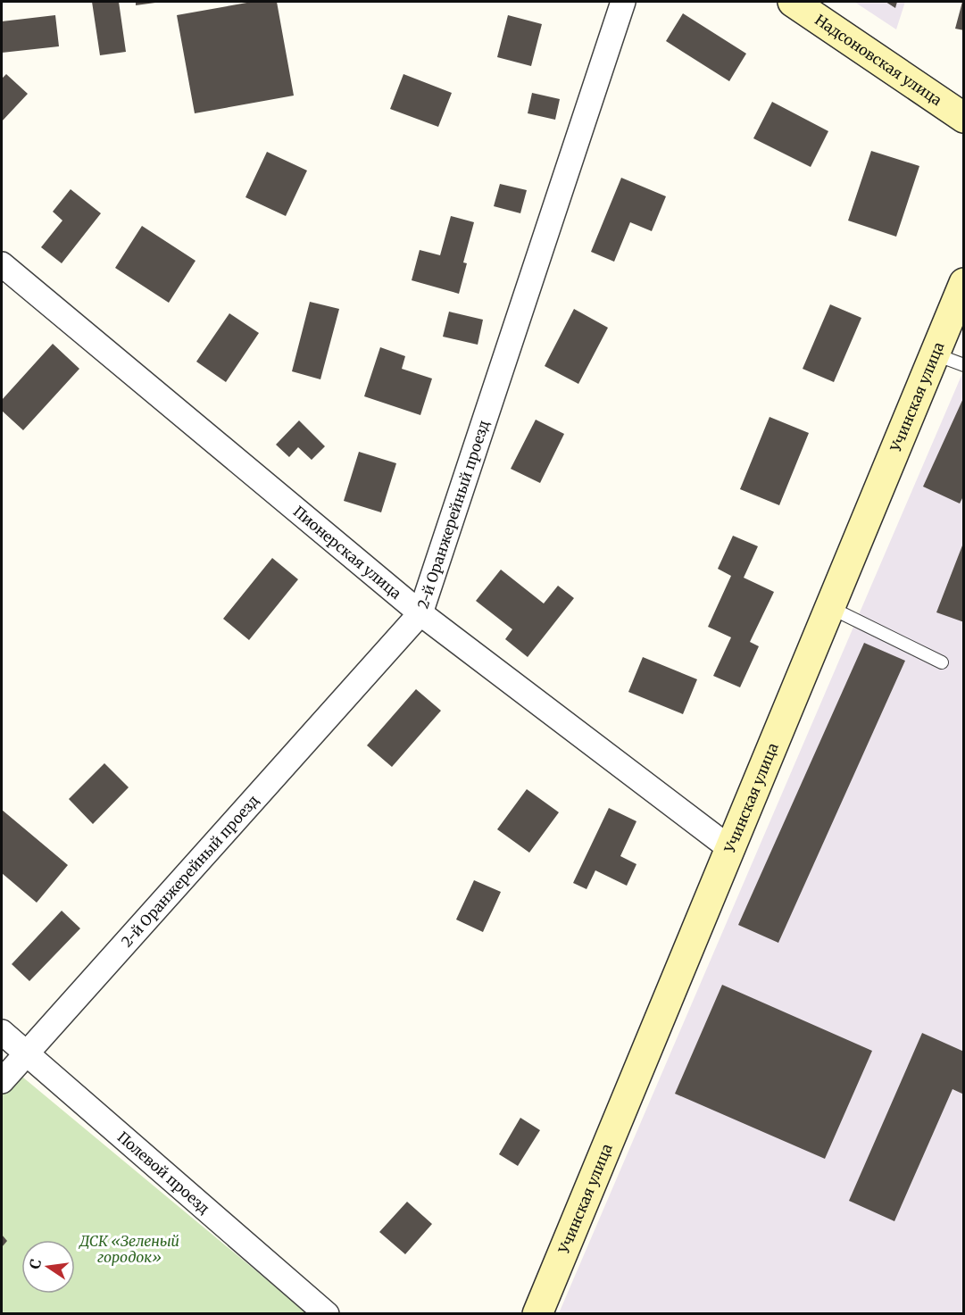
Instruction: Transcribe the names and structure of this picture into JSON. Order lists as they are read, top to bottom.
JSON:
{
  "streets": {
    "main road": ["Надсоновская улица", "Учинская улица"],
    "street": ["2-й Оранжерейный проезд", "Пионерская улица", "Полевой проезд"]
  },
  "crossings": [
    ["Учинская улица", "Пионерская улица"],
    ["2-й Оранжерейный проезд", "Пионерская улица"],
    ["2-й Оранжерейный проезд", "Полевой проезд"]
  ],
  "parks": ["ДСК «Зеленый городок»"],
  "north": "left"
}
